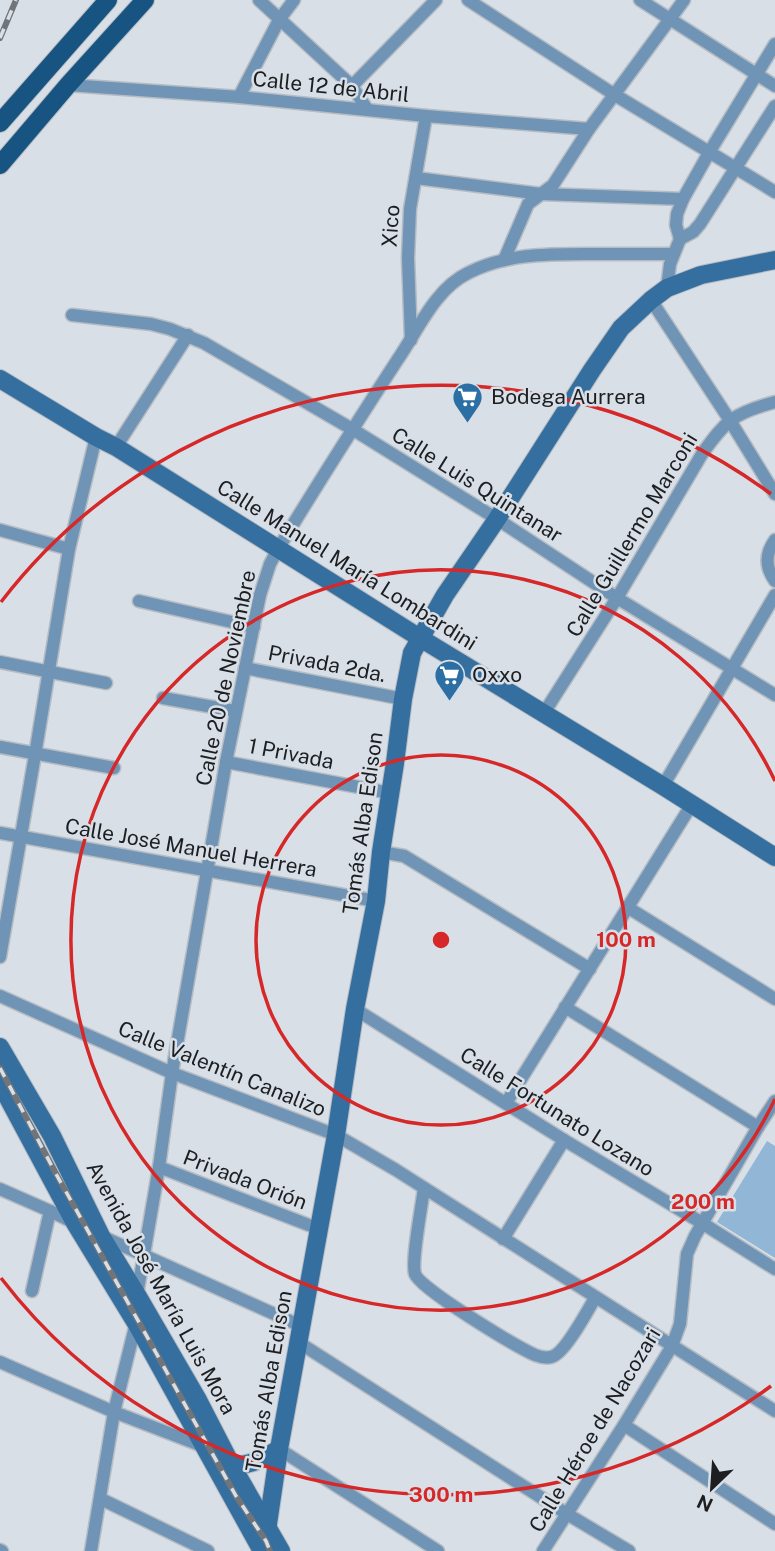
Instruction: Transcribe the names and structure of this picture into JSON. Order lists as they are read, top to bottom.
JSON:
{
  "streets": {
    "street": [
      "Calle 12 de Abril",
      "Xico",
      "Calle Luis Quintanar",
      "Calle Guillermo Marconi",
      "Calle Manuel María Lombardini",
      "Privada 2da.",
      "Calle 20 de Noviembre",
      "1 Privada",
      "Tomás Alba Edison",
      "Calle José Manuel Herrera",
      "Calle Valentín Canalizo",
      "Calle Fortunato Lozano",
      "Privada Orión",
      "Avenida José María Luis Mora",
      "Calle Héroe de Nacozari"
    ]
  },
  "crossings": [
    ["Calle 12 de Abril", "Xico"],
    ["Xico", "Calle 20 de Noviembre"],
    ["Calle Luis Quintanar", "Calle Guillermo Marconi"],
    ["Calle Luis Quintanar", "Calle 20 de Noviembre"],
    ["Calle Luis Quintanar", "Tomás Alba Edison"],
    ["Calle Guillermo Marconi", "Calle Manuel María Lombardini"],
    ["Calle Manuel María Lombardini", "Calle 20 de Noviembre"],
    ["Calle Manuel María Lombardini", "Tomás Alba Edison"],
    ["Privada 2da.", "Calle 20 de Noviembre"],
    ["Privada 2da.", "Tomás Alba Edison"],
    ["Calle 20 de Noviembre", "1 Privada"],
    ["Calle 20 de Noviembre", "Calle José Manuel Herrera"],
    ["Calle 20 de Noviembre", "Calle Valentín Canalizo"],
    ["Calle 20 de Noviembre", "Privada Orión"],
    ["Calle 20 de Noviembre", "Avenida José María Luis Mora"],
    ["1 Privada", "Tomás Alba Edison"],
    ["Tomás Alba Edison", "Calle José Manuel Herrera"],
    ["Tomás Alba Edison", "Calle Valentín Canalizo"],
    ["Tomás Alba Edison", "Calle Fortunato Lozano"],
    ["Tomás Alba Edison", "Privada Orión"],
    ["Tomás Alba Edison", "Avenida José María Luis Mora"],
    ["Calle Valentín Canalizo", "Calle Héroe de Nacozari"],
    ["Calle Fortunato Lozano", "Calle Héroe de Nacozari"]
  ],
  "places": {
    "supermarket": ["Bodega Aurrera", "Oxxo"]
  },
  "north": "bottom left",
  "rings": ["100 m", "200 m", "300 m"]
}
